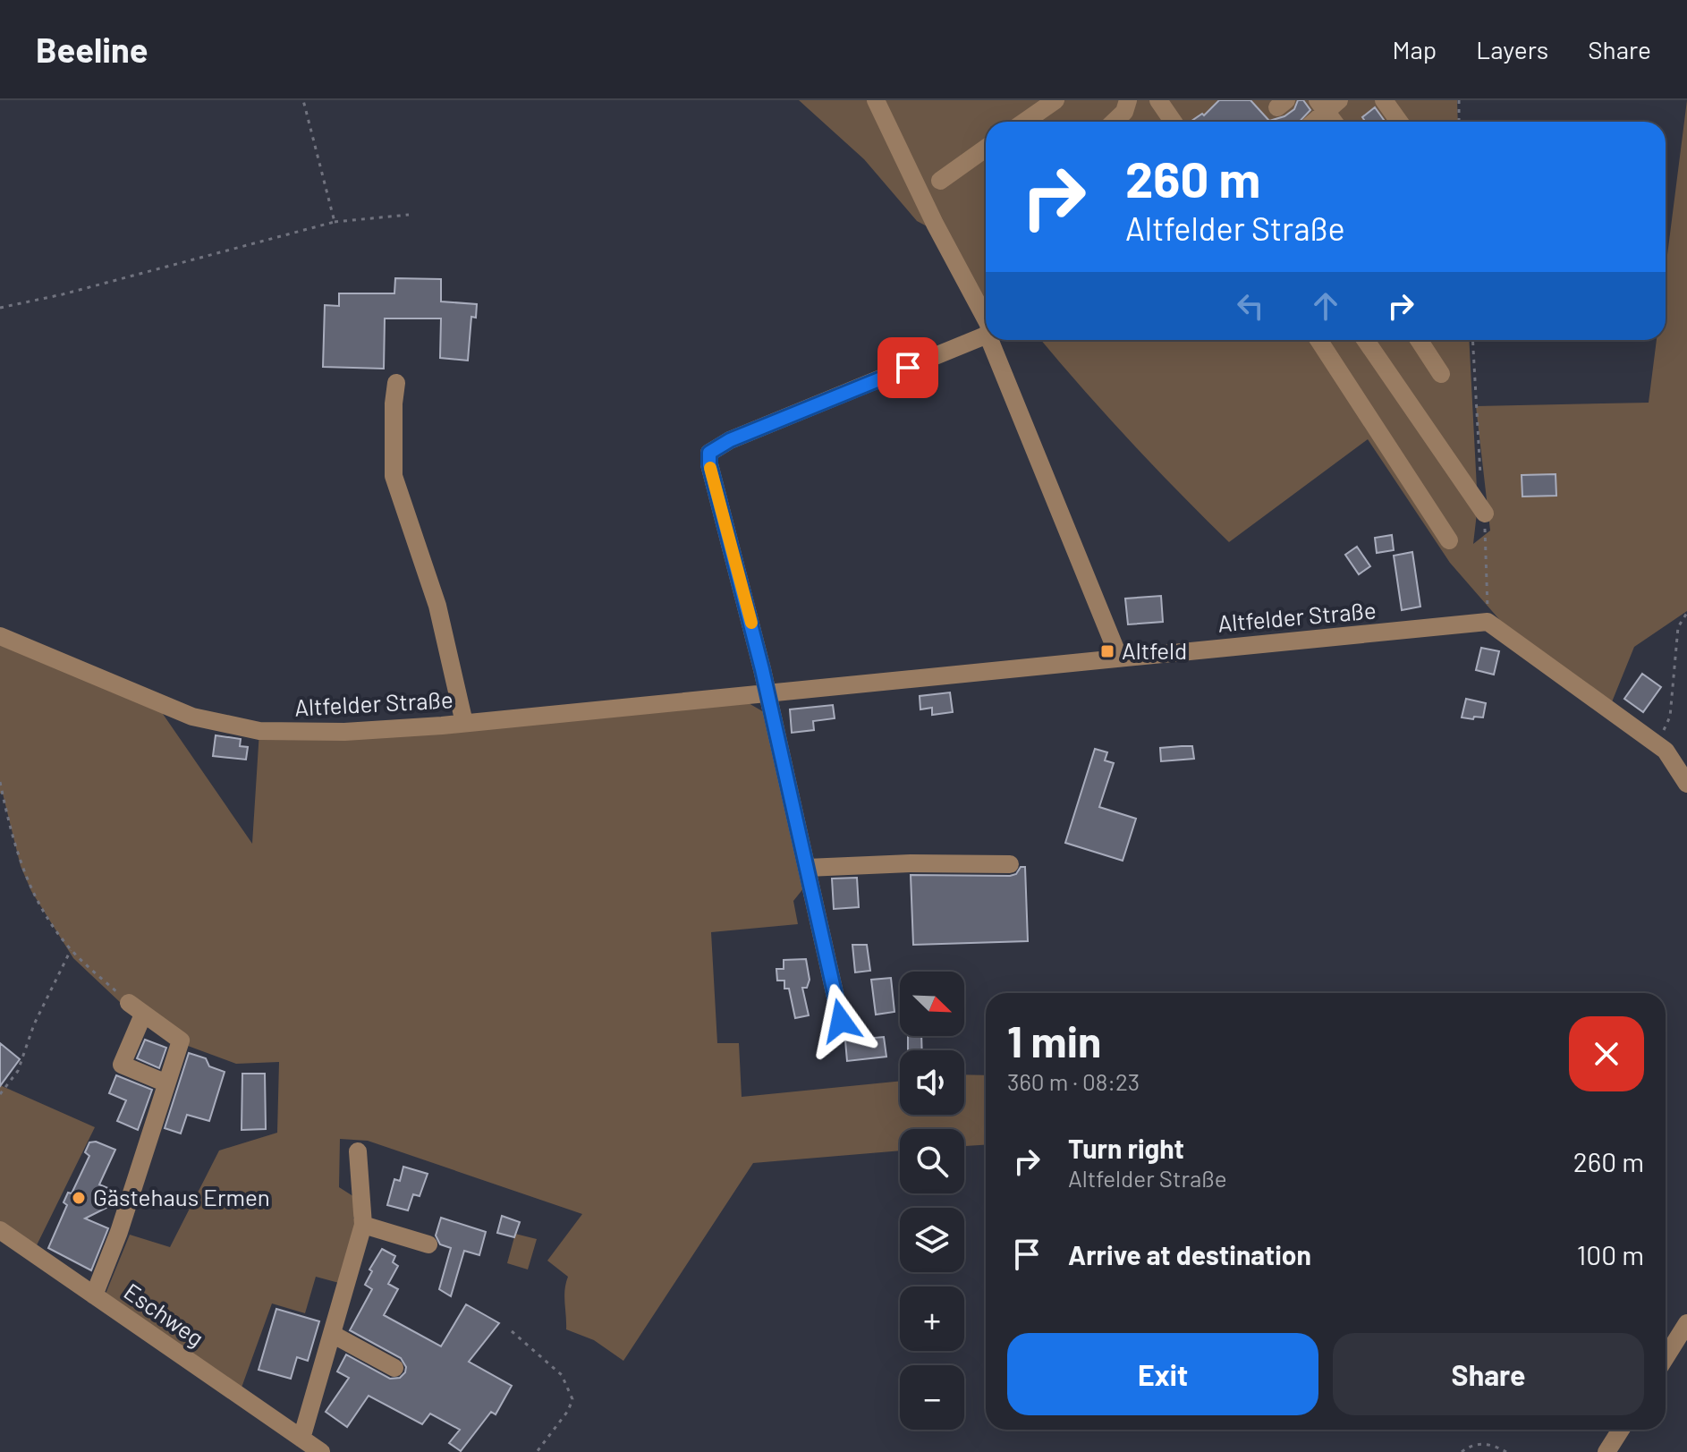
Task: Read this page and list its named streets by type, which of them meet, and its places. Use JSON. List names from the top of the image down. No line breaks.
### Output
{"streets":{"street":["Altfelder Straße","Eschweg"]},"places":{"transit":["Altfeld"],"other":["Gästehaus Ermen"]},"north":"bottom right","page":{"header":"Beeline","nav":["Map","Layers","Share"],"turn":["260 m","Altfelder Straße"],"map_buttons":["+","−"],"heading":["1 min","360 m · 08:23"],"list":[{"name":"Turn right","note":"Altfelder Straße","value":"260 m"},{"name":"Arrive at destination","value":"100 m"}],"buttons":["Exit","Share"]}}
